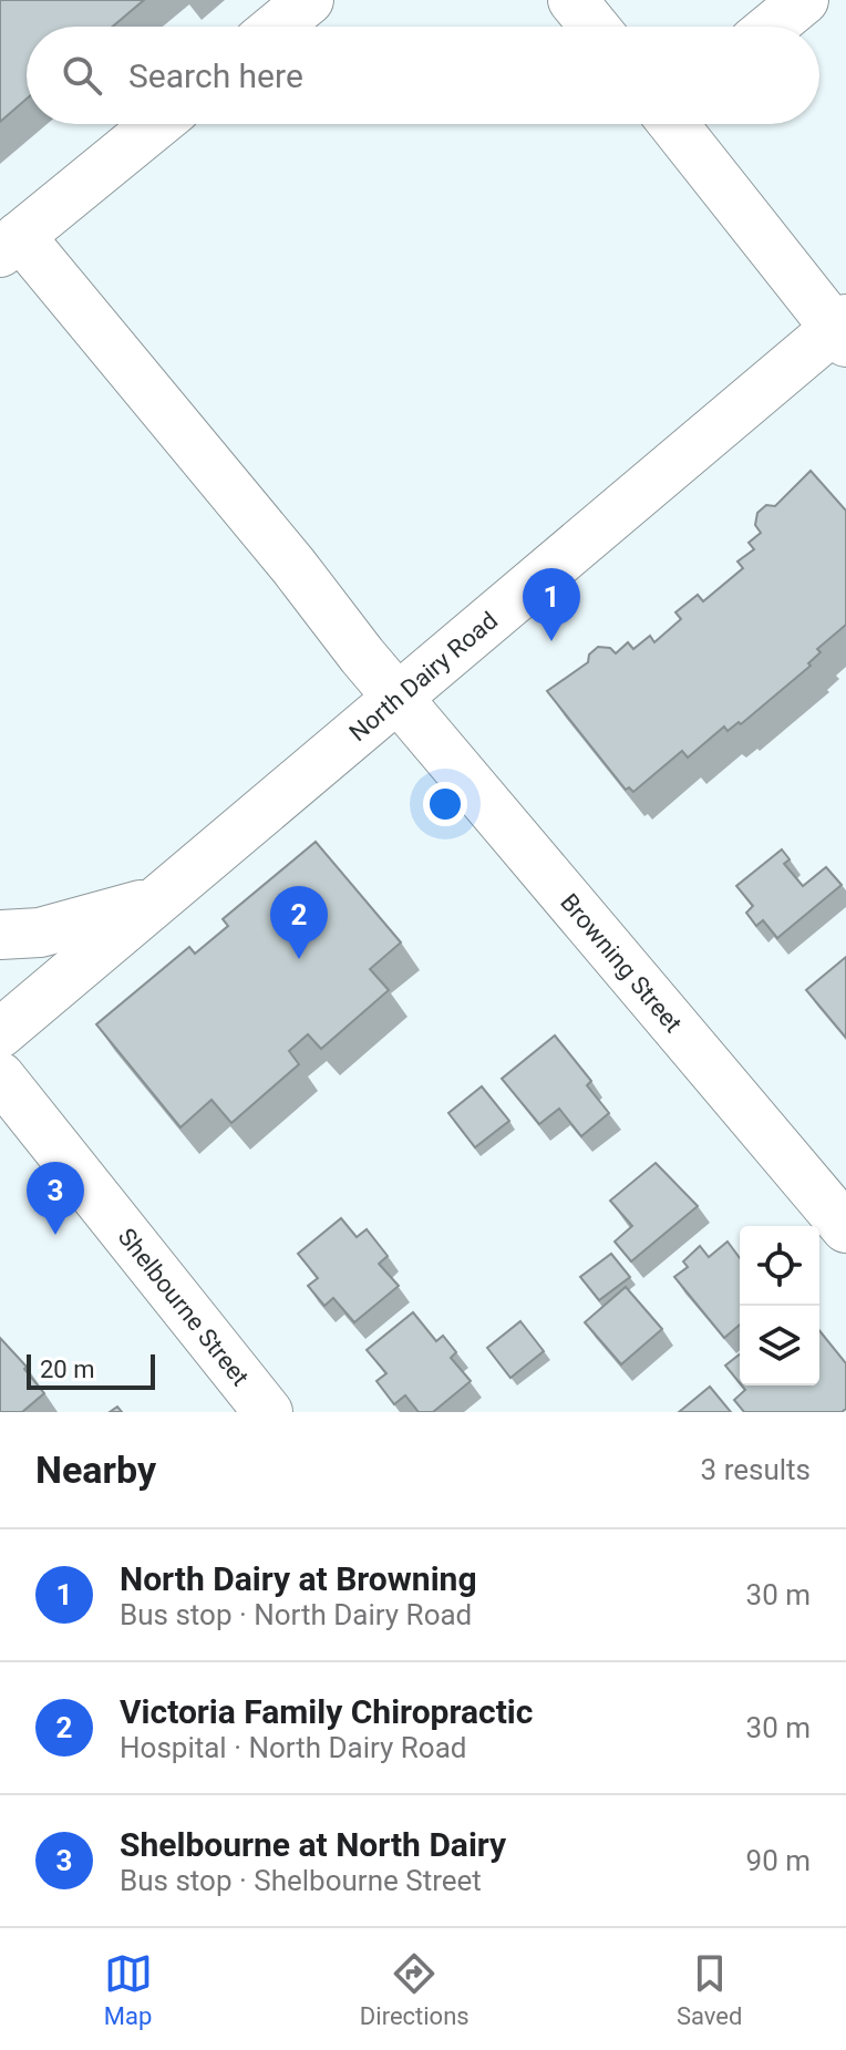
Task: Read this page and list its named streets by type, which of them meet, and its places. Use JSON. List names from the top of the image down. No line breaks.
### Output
{"streets":{"street":["North Dairy Road","Browning Street","Shelbourne Street"]},"crossings":[["North Dairy Road","Browning Street"]],"scale_bar":"20 m","page":{"search":"Search here","pins":["1","2","3"],"scale":"20 m","heading":["Nearby","3 results"],"list":[{"mark":"1","name":"North Dairy at Browning","note":"Bus stop · North Dairy Road","value":"30 m"},{"mark":"2","name":"Victoria Family Chiropractic","note":"Hospital · North Dairy Road","value":"30 m"},{"mark":"3","name":"Shelbourne at North Dairy","note":"Bus stop · Shelbourne Street","value":"90 m"}],"nav":["Map","Directions","Saved"]}}
